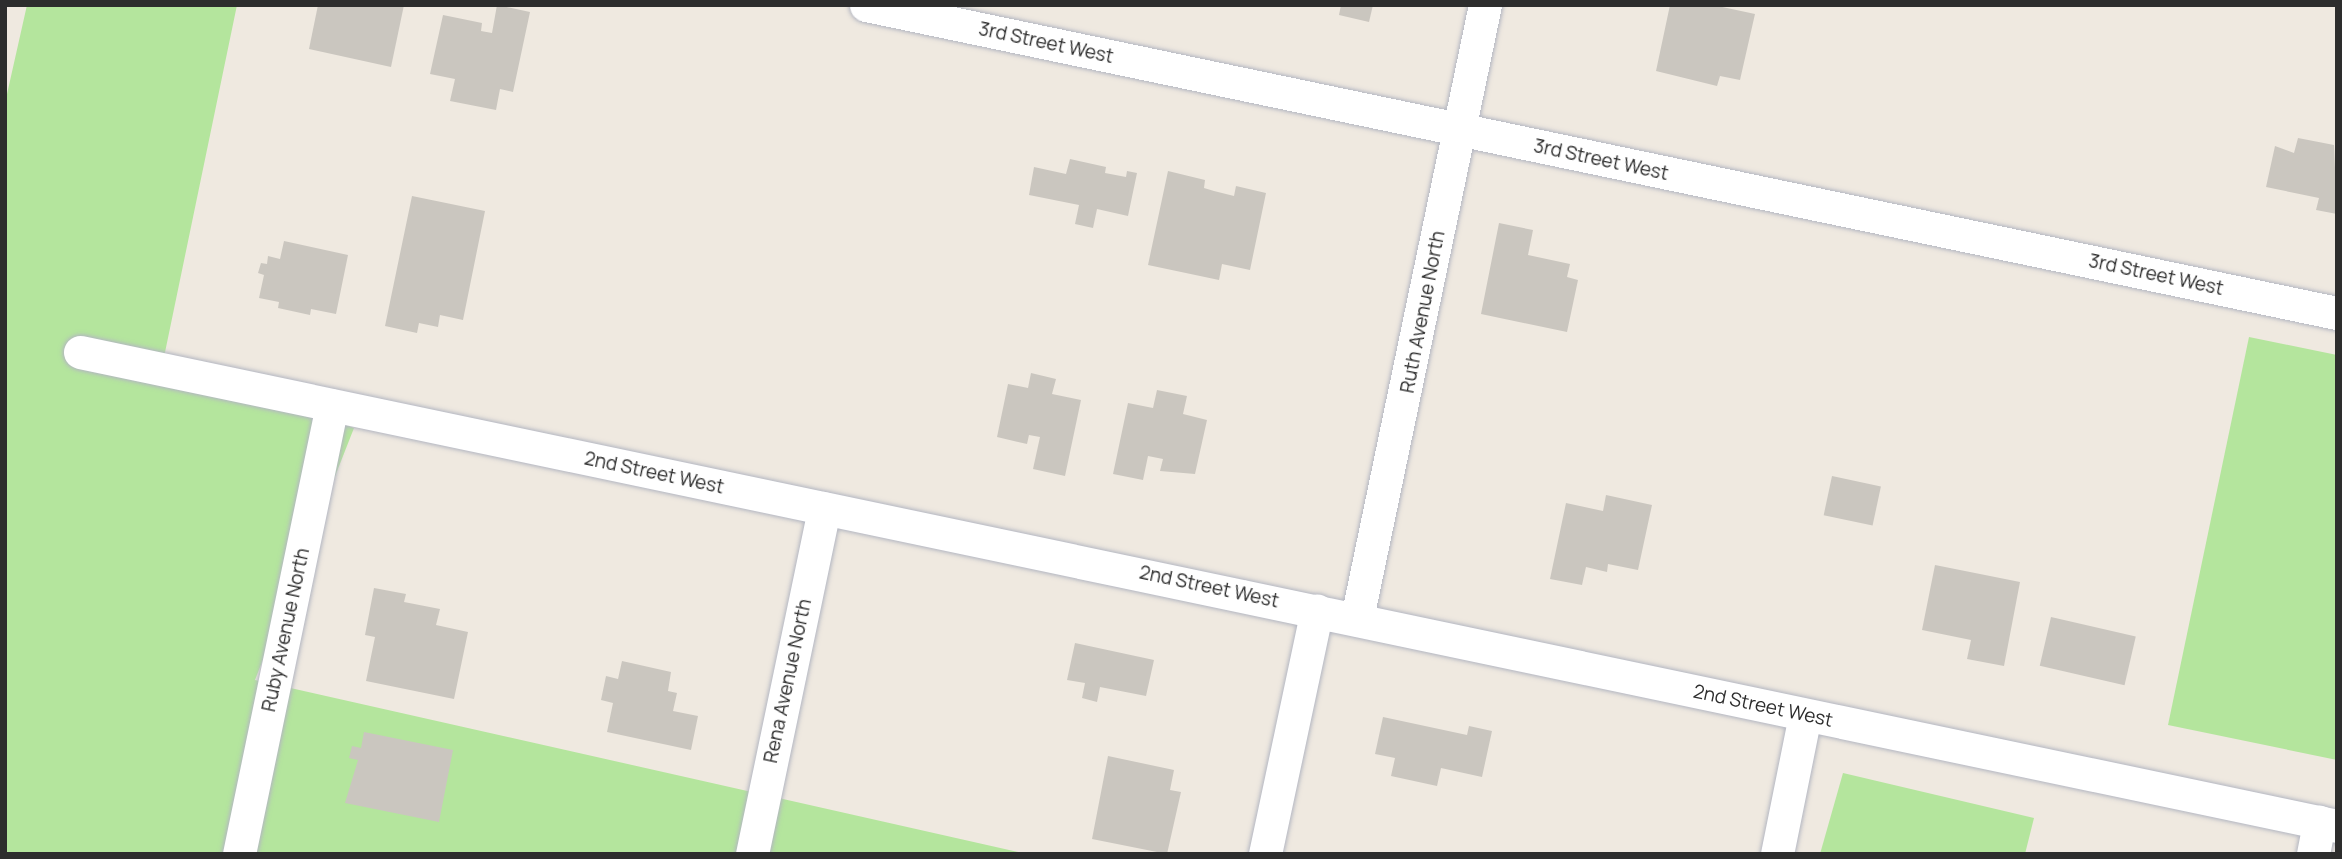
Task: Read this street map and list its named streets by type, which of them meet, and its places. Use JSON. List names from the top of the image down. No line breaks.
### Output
{"streets":{"street":["3rd Street West","Ruth Avenue North","2nd Street West","Ruby Avenue North","Rena Avenue North"]},"crossings":[["3rd Street West","Ruth Avenue North"],["Ruth Avenue North","2nd Street West"],["2nd Street West","Ruby Avenue North"],["2nd Street West","Rena Avenue North"]]}
